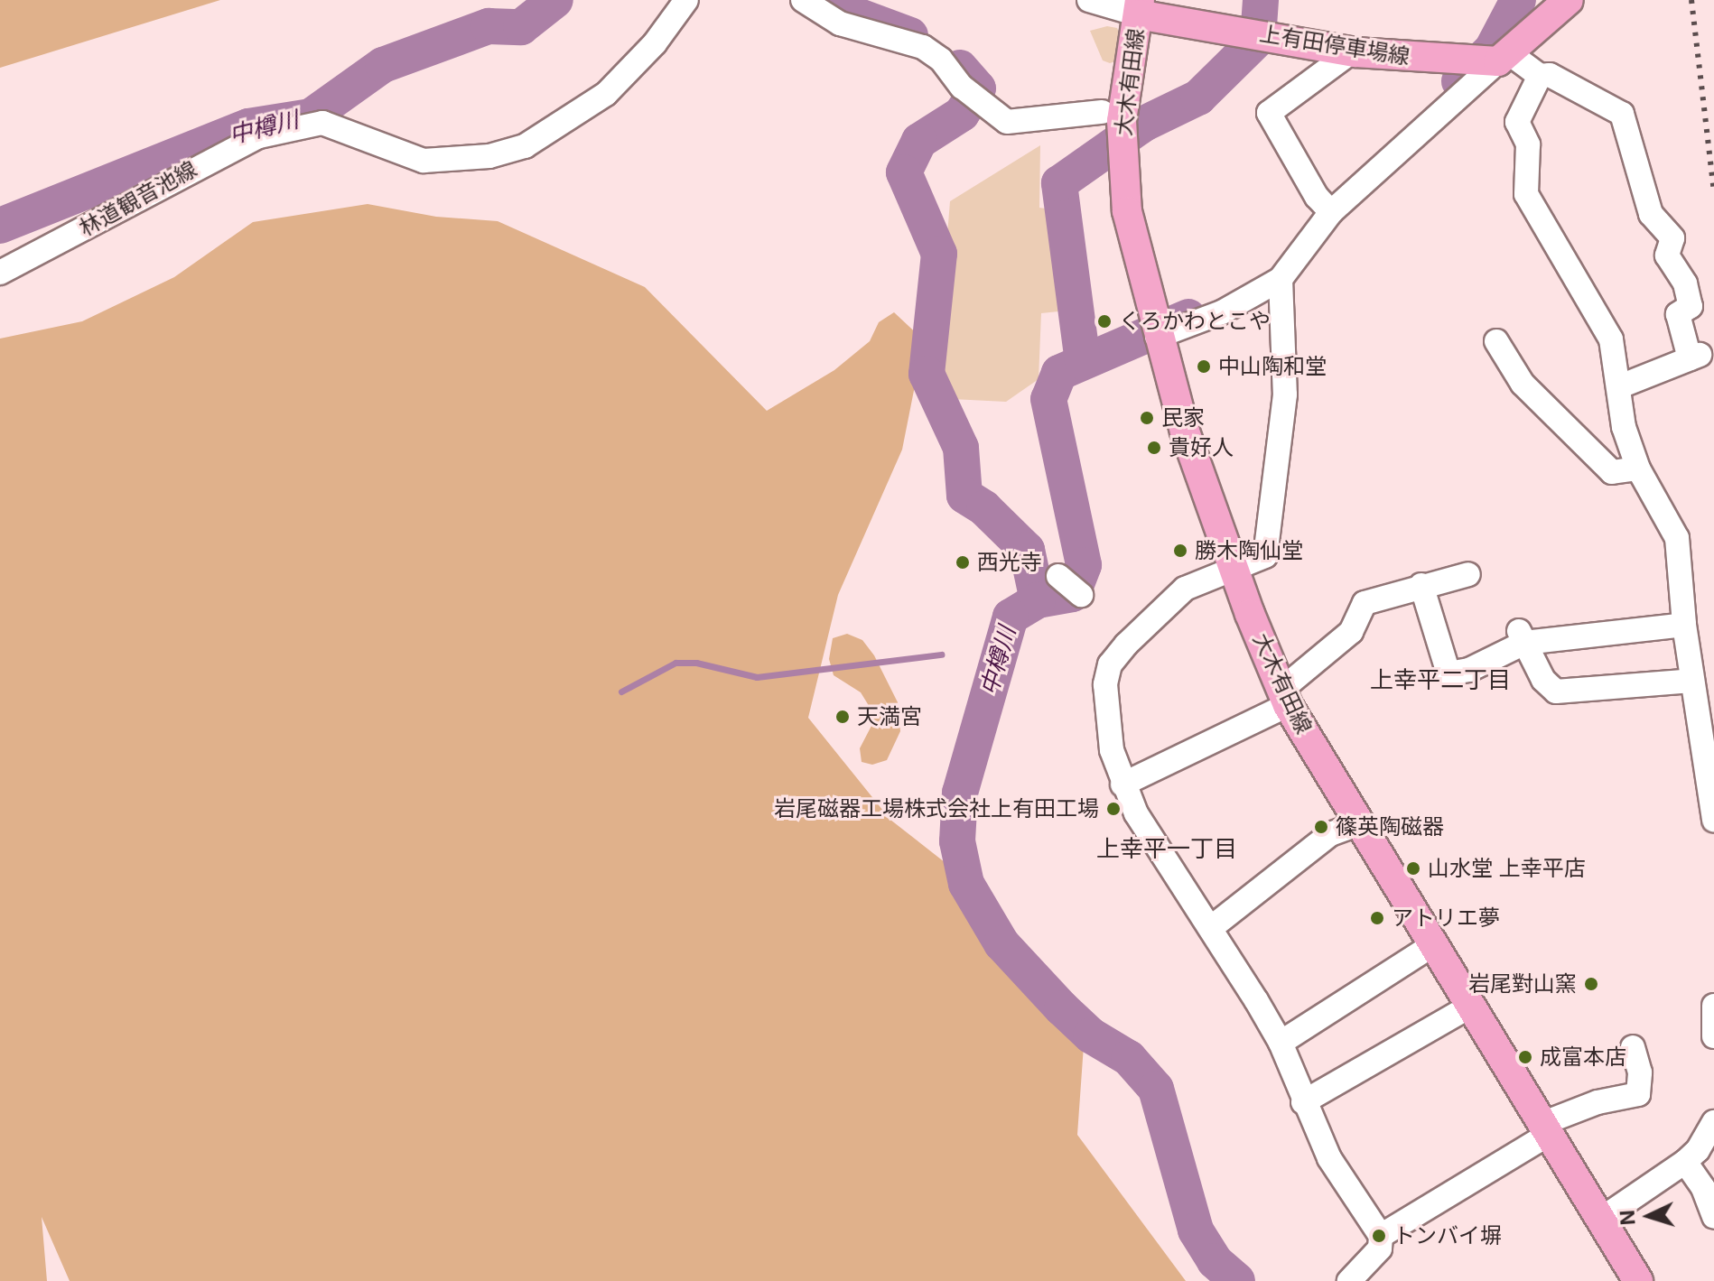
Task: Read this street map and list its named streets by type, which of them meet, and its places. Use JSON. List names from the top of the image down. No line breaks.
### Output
{"streets":{"main road":["上有田停車場線","大木有田線"],"street":["林道観音池線"]},"crossings":[["上有田停車場線","大木有田線"]],"districts":["上幸平二丁目","上幸平一丁目"],"water":["中樽川"],"places":["くろかわとこや","中山陶和堂","民家","貴好人","勝木陶仙堂","西光寺","天満宮","岩尾磁器工場株式会社上有田工場","篠英陶磁器","山水堂 上幸平店","アトリエ夢","岩尾對山窯","成富本店","トンバイ塀"],"north":"left"}
